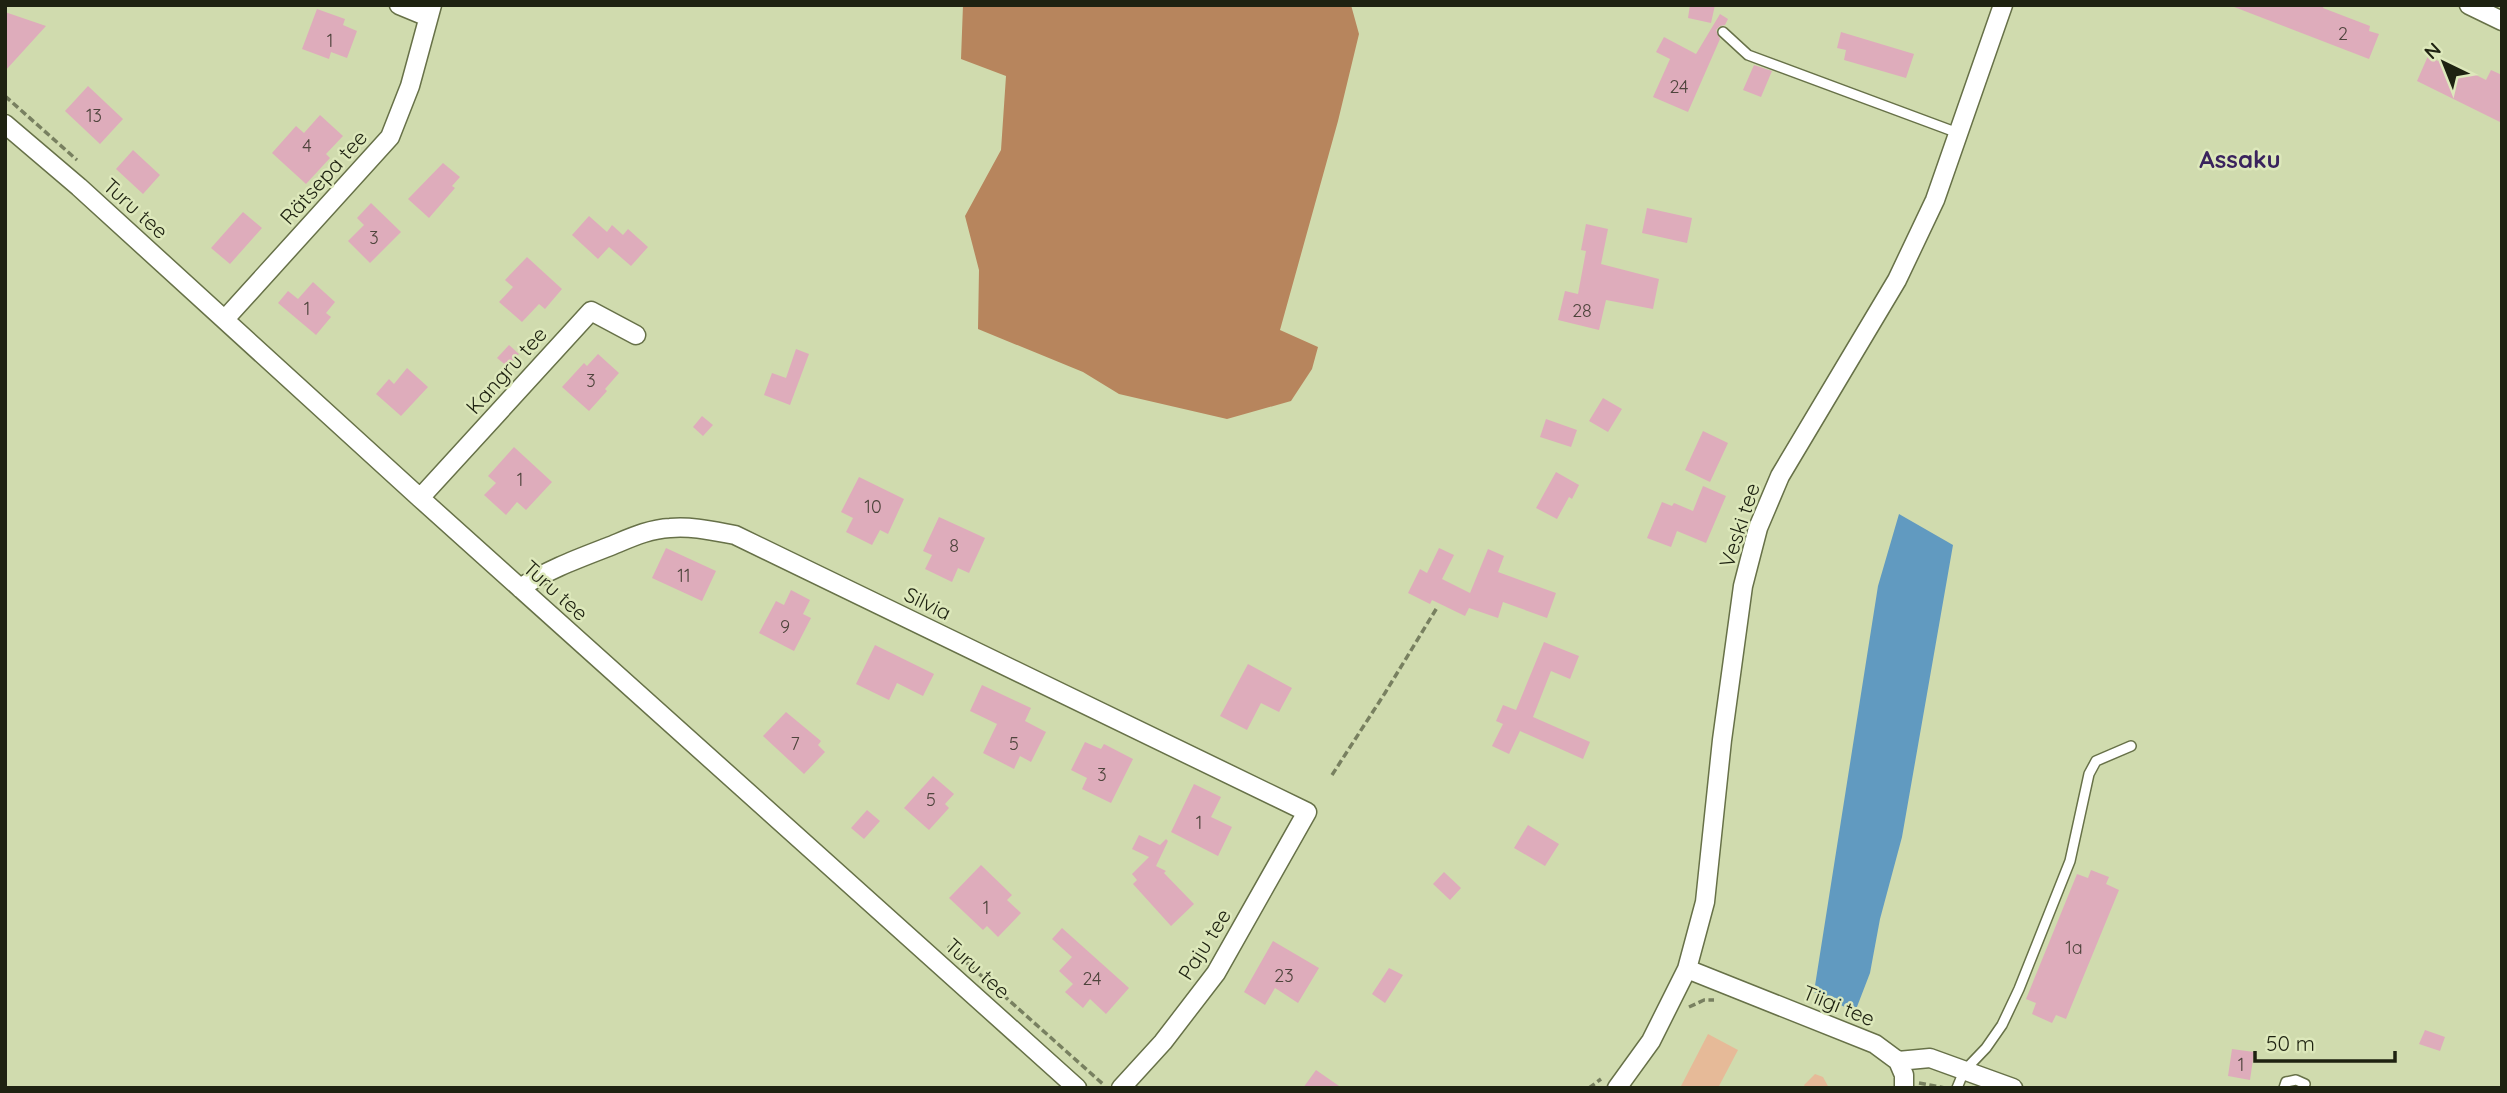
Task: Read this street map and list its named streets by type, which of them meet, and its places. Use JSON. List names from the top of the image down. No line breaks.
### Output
{"streets":{"street":["Rätsepa tee","Turu tee","Kangru tee","Veski tee","Silvia","Paju tee","Tiigi tee"]},"crossings":[["Rätsepa tee","Turu tee"],["Turu tee","Kangru tee"],["Turu tee","Silvia"],["Veski tee","Tiigi tee"],["Silvia","Paju tee"]],"districts":["Assaku"],"house_numbers":["2","1","24","13","4","3","1","28","3","1","10","8","11","9","7","5","3","5","1","1","1a","23","24","1"],"scale_bar":"50 m","north":"top left"}
